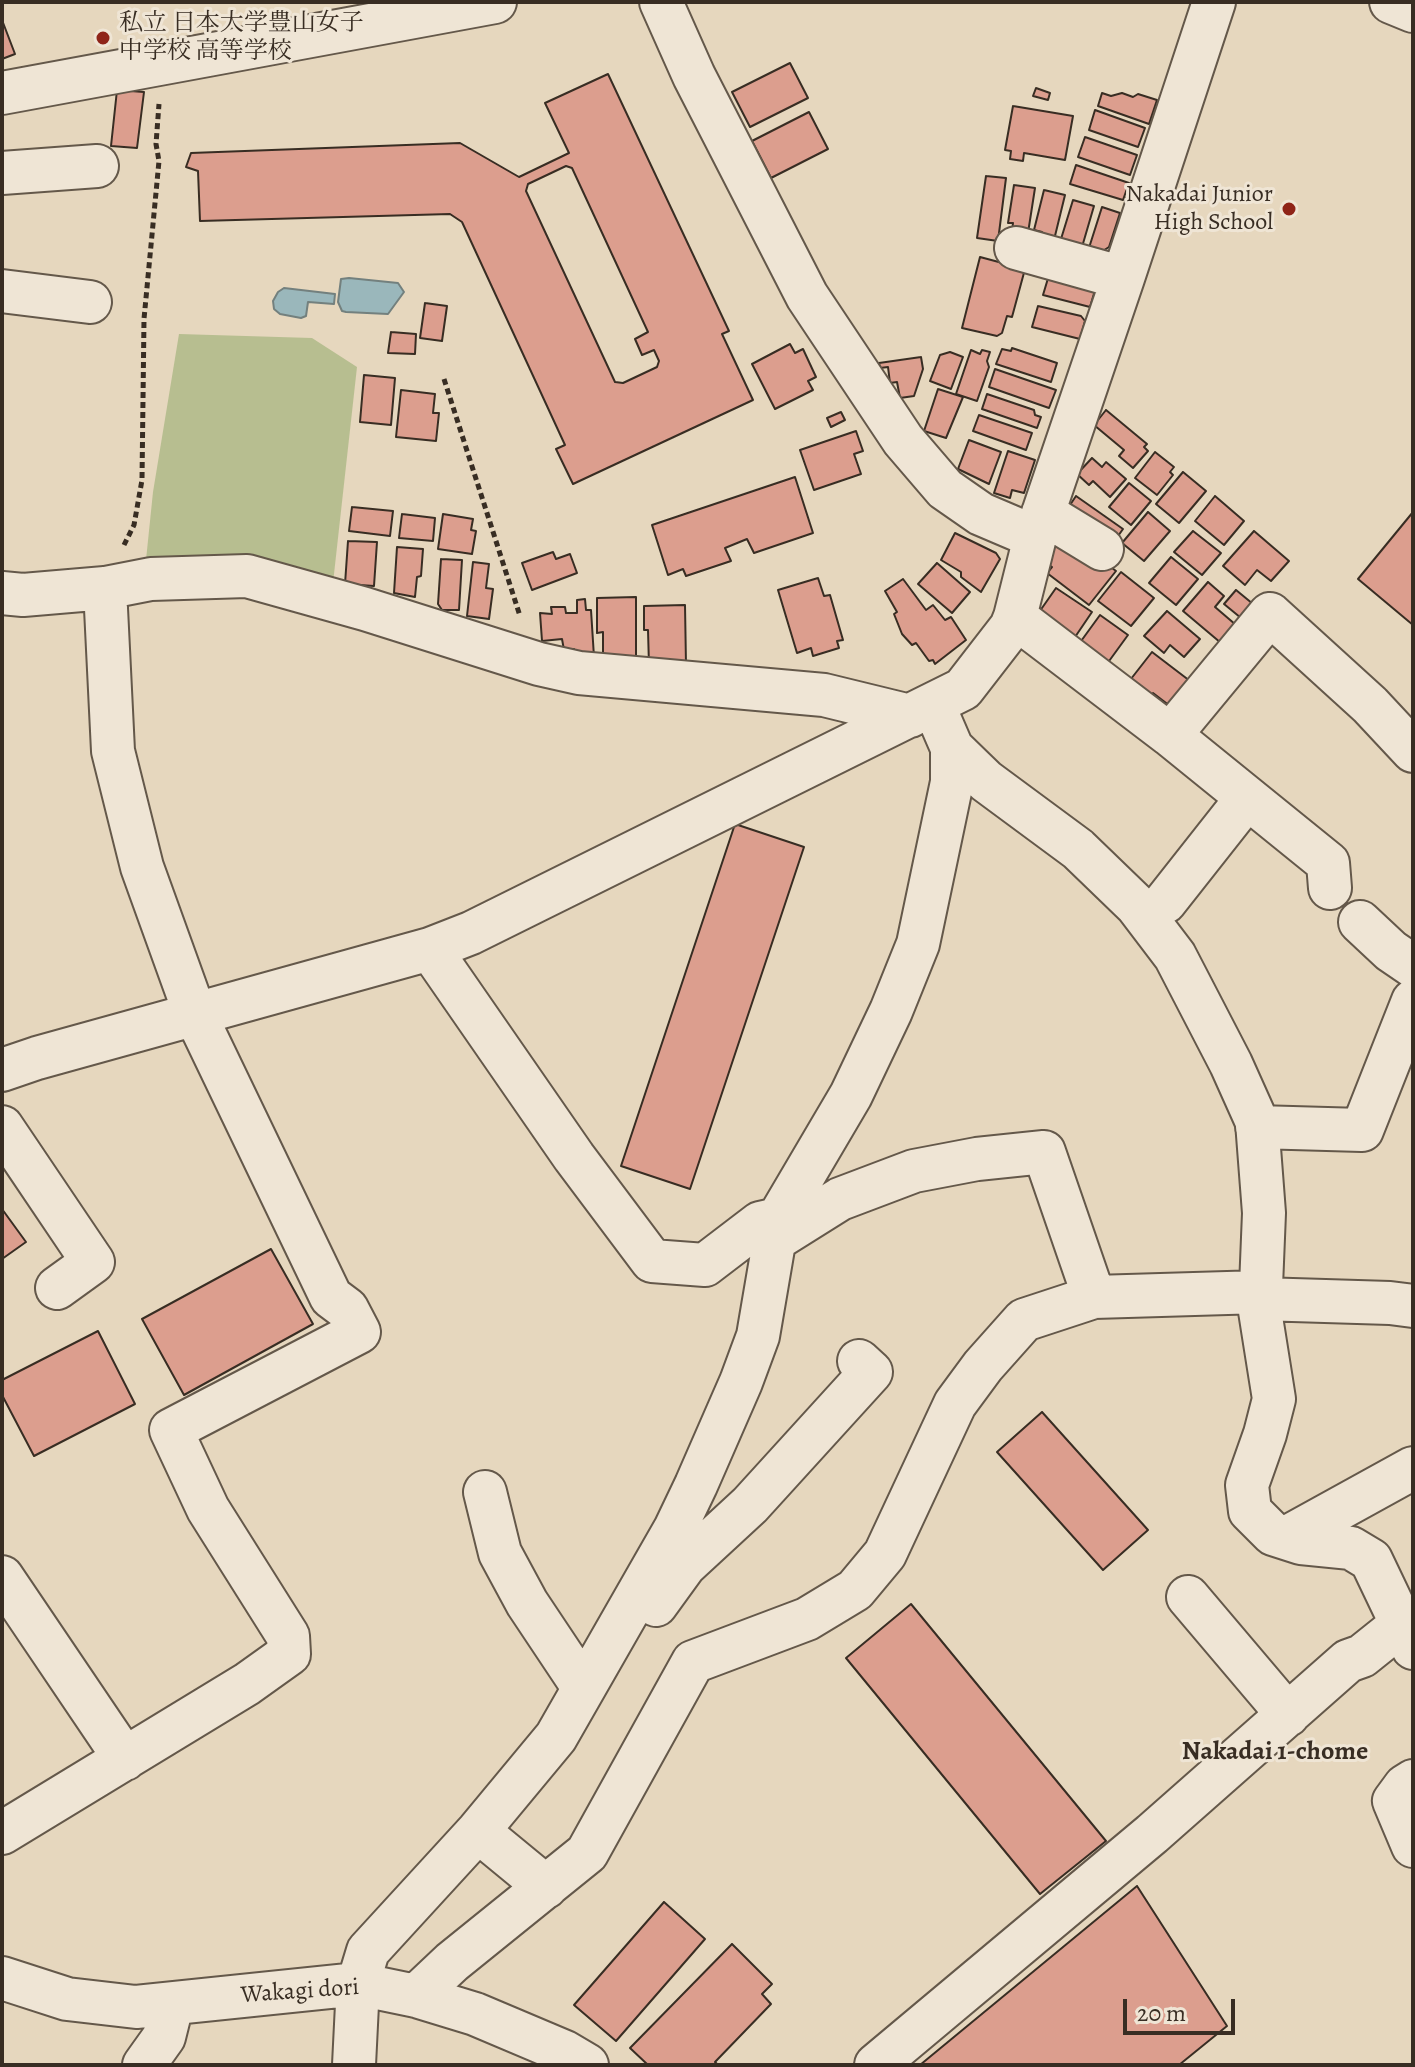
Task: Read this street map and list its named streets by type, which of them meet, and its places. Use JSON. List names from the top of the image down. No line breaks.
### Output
{"streets":{"street":["Wakagi dori"]},"districts":["Nakadai 1-chome"],"places":["私立 日本大学豊山女子 中学校 高等学校","Nakadai Junior High School"],"scale_bar":"20 m"}
